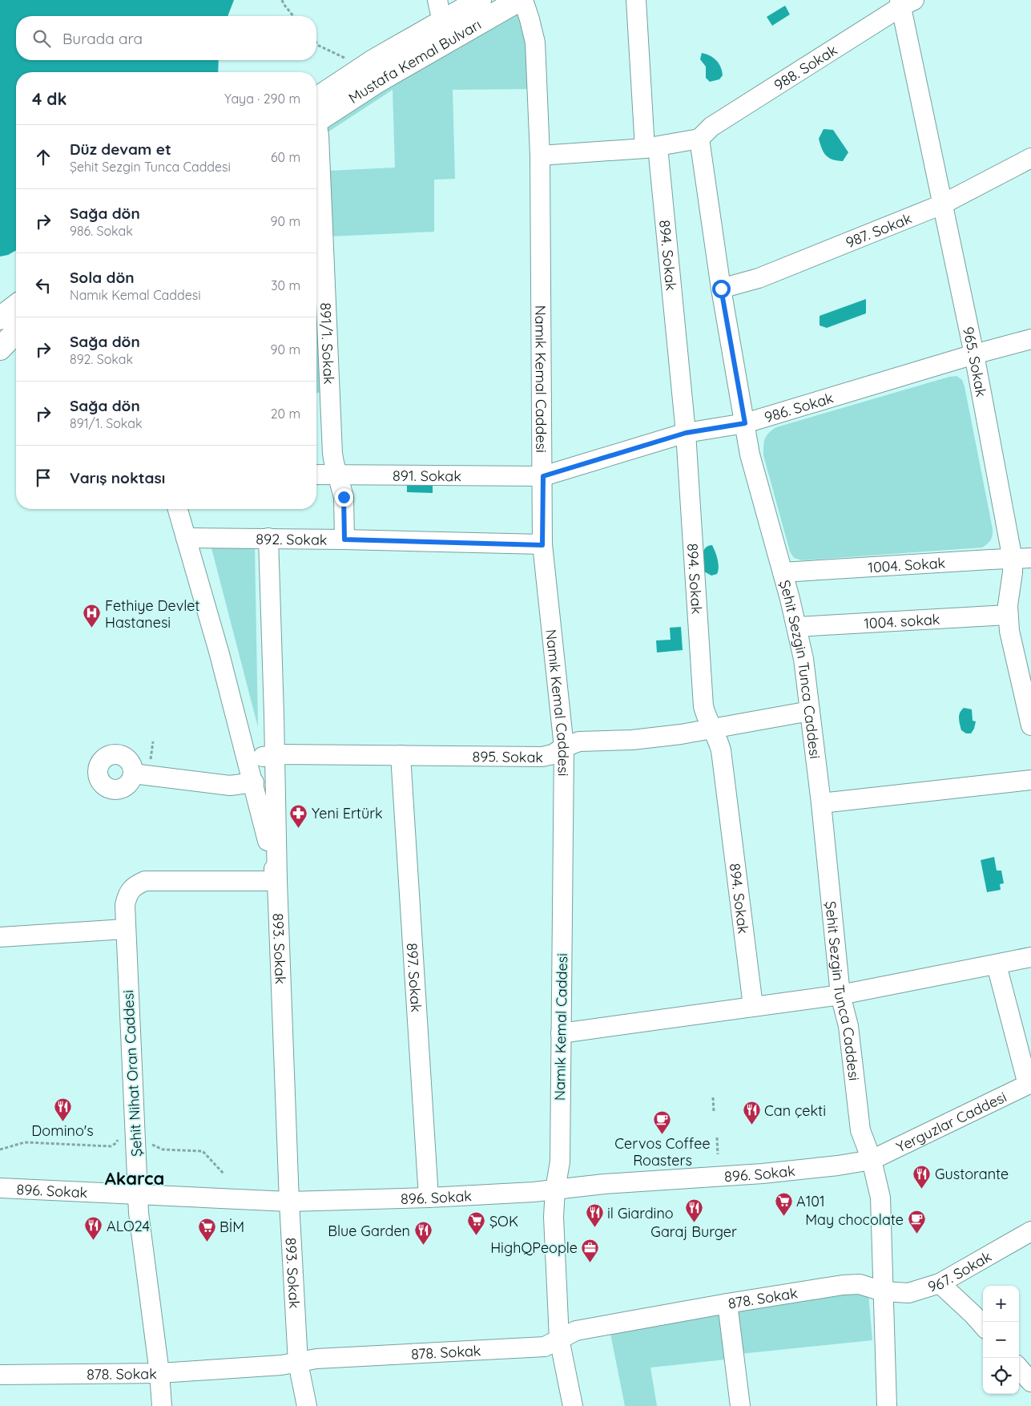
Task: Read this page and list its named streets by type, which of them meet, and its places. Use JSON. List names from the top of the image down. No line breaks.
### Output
{"streets":{"main road":["Mustafa Kemal Bulvarı"],"street":["988. Sokak","987. Sokak","894. Sokak","891/1. Sokak","965. Sokak","Namık Kemal Caddesi","986. Sokak","891. Sokak","892. Sokak","1004. Sokak","1004. sokak","Şehit Sezgin Tunca Caddesi","895. Sokak","893. Sokak","897. Sokak","Şehit Nihat Oran Caddesi","Yerguzlar Caddesi","896. Sokak","967. Sokak","878. Sokak"]},"crossings":[["988. Sokak","965. Sokak"],["988. Sokak","Şehit Sezgin Tunca Caddesi"],["987. Sokak","965. Sokak"],["987. Sokak","Şehit Sezgin Tunca Caddesi"],["894. Sokak","986. Sokak"],["894. Sokak","895. Sokak"],["891/1. Sokak","891. Sokak"],["891/1. Sokak","892. Sokak"],["965. Sokak","986. Sokak"],["965. Sokak","1004. Sokak"],["965. Sokak","1004. sokak"],["Namık Kemal Caddesi","986. Sokak"],["Namık Kemal Caddesi","891. Sokak"],["Namık Kemal Caddesi","892. Sokak"],["Namık Kemal Caddesi","895. Sokak"],["Namık Kemal Caddesi","896. Sokak"],["Namık Kemal Caddesi","878. Sokak"],["986. Sokak","891. Sokak"],["986. Sokak","Şehit Sezgin Tunca Caddesi"],["892. Sokak","893. Sokak"],["1004. Sokak","Şehit Sezgin Tunca Caddesi"],["1004. sokak","Şehit Sezgin Tunca Caddesi"],["Şehit Sezgin Tunca Caddesi","895. Sokak"],["Şehit Sezgin Tunca Caddesi","Yerguzlar Caddesi"],["Şehit Sezgin Tunca Caddesi","896. Sokak"],["Şehit Sezgin Tunca Caddesi","967. Sokak"],["Şehit Sezgin Tunca Caddesi","878. Sokak"],["895. Sokak","893. Sokak"],["895. Sokak","897. Sokak"],["893. Sokak","Şehit Nihat Oran Caddesi"],["893. Sokak","896. Sokak"],["893. Sokak","878. Sokak"],["897. Sokak","896. Sokak"],["Şehit Nihat Oran Caddesi","896. Sokak"],["Şehit Nihat Oran Caddesi","878. Sokak"],["Yerguzlar Caddesi","896. Sokak"],["967. Sokak","878. Sokak"]],"districts":["Akarca"],"places":{"hospital":["Fethiye Devlet Hastanesi"],"pharmacy":["Yeni Ertürk"],"restaurant":["Domino's","Can çekti","Gustorante","Garaj Burger","il Giardino","ALO24","Blue Garden"],"cafe":["Cervos Coffee Roasters","May chocolate"],"supermarket":["A101","ŞOK","BİM"],"office":["HighQPeople"]},"page":{"search":"Burada ara","heading":["4 dk","Yaya · 290 m"],"list":[["Düz devam et","Şehit Sezgin Tunca Caddesi","60 m"],["Sağa dön","986. Sokak","90 m"],["Sola dön","Namık Kemal Caddesi","30 m"],["Sağa dön","892. Sokak","90 m"],["Sağa dön","891/1. Sokak","20 m"],"Varış noktası"],"map_buttons":["+","−"]}}
